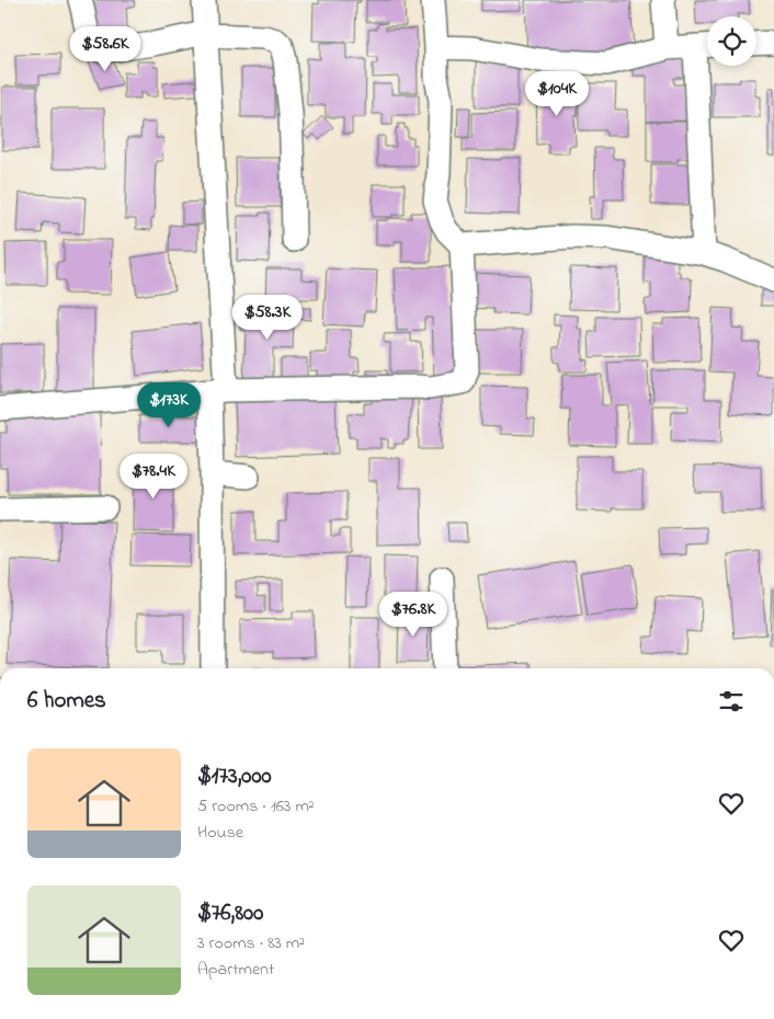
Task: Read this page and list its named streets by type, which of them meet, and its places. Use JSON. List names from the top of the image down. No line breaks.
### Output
{"page":{"price":["$58.6K","$104K","$58.3K","$173K","$78.4K","$76.8K"],"heading":"6 homes","list":[{"name":"$173,000","note":"5 rooms · 163 m² · House"},{"name":"$76,800","note":"3 rooms · 83 m² · Apartment"}]}}
